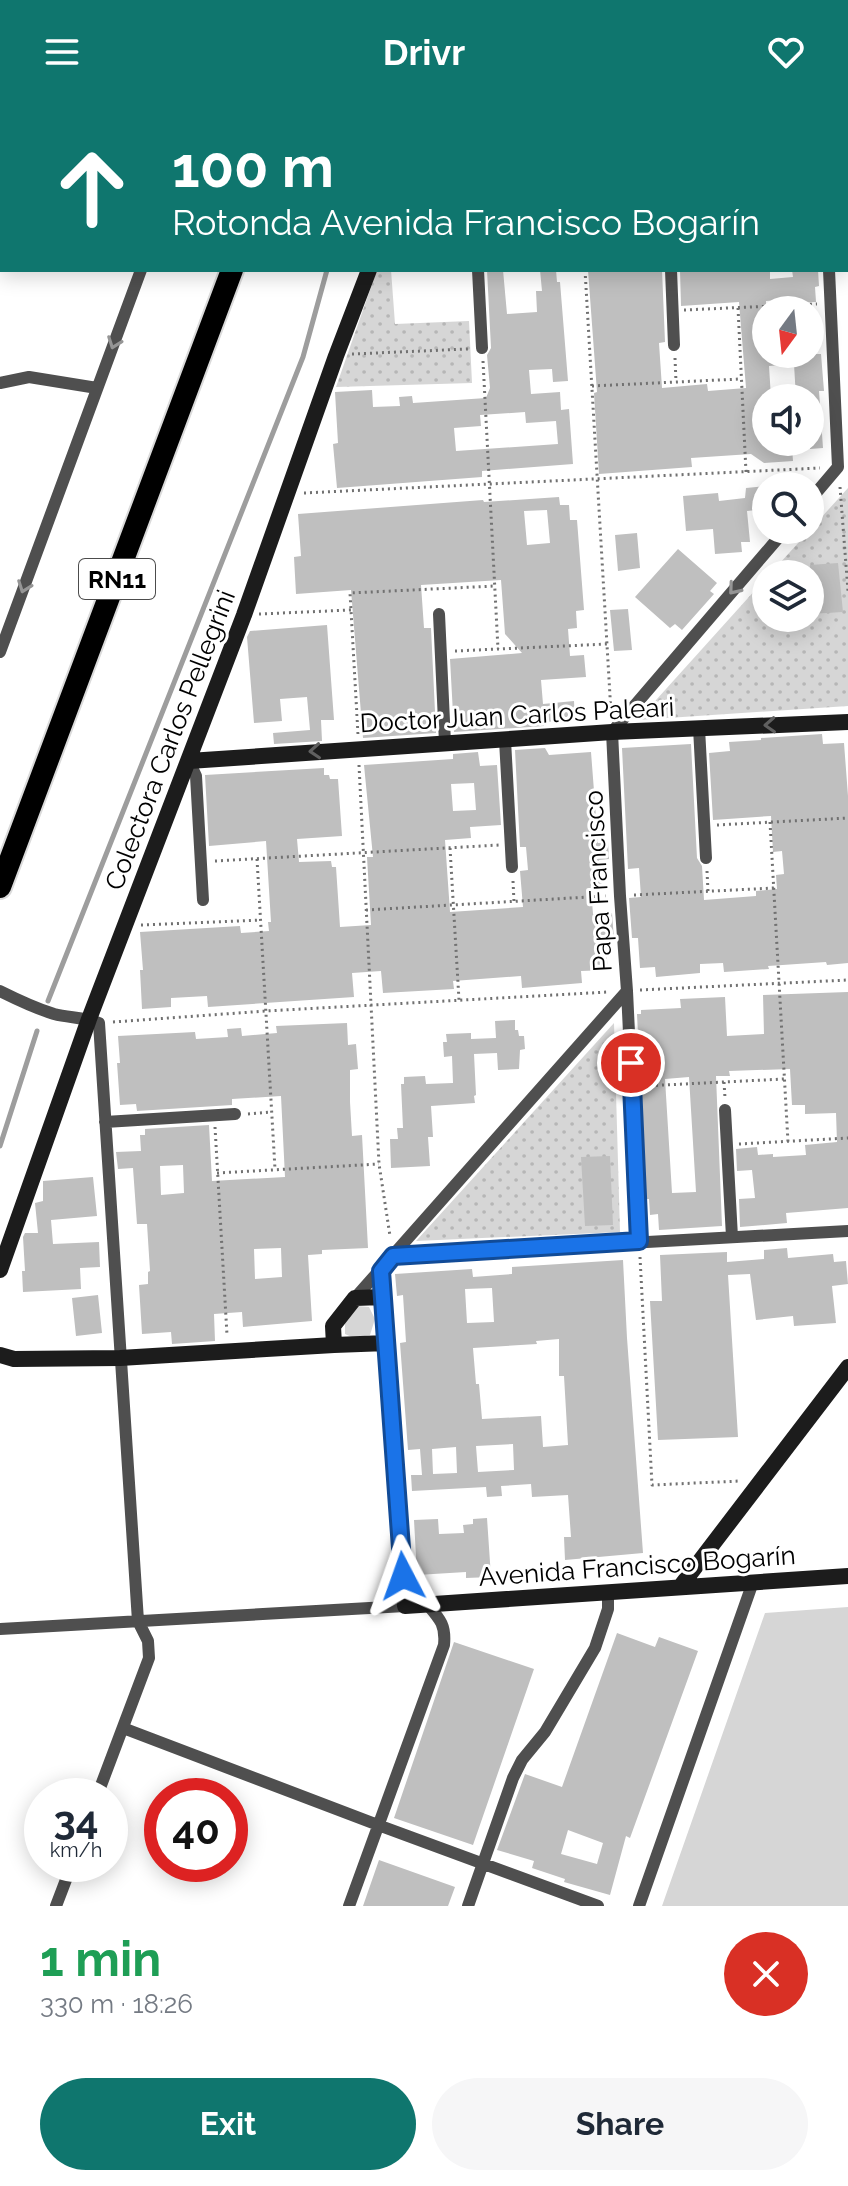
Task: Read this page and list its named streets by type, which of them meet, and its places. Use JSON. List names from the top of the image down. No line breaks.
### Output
{"streets":{"highway":["RN11"],"street":["Doctor Juan Carlos Paleari","Colectora Carlos Pellegrini","Papa Francisco","Avenida Francisco Bogarín"]},"crossings":[["Doctor Juan Carlos Paleari","Colectora Carlos Pellegrini"],["Doctor Juan Carlos Paleari","Papa Francisco"]],"one_way":["Doctor Juan Carlos Paleari"],"north":"bottom","page":{"header":"Drivr","turn":["100 m","Rotonda Avenida Francisco Bogarín"],"speed":"34 km/h","limit":"40","heading":["1 min","330 m · 18:26"],"buttons":["Exit","Share"]}}
